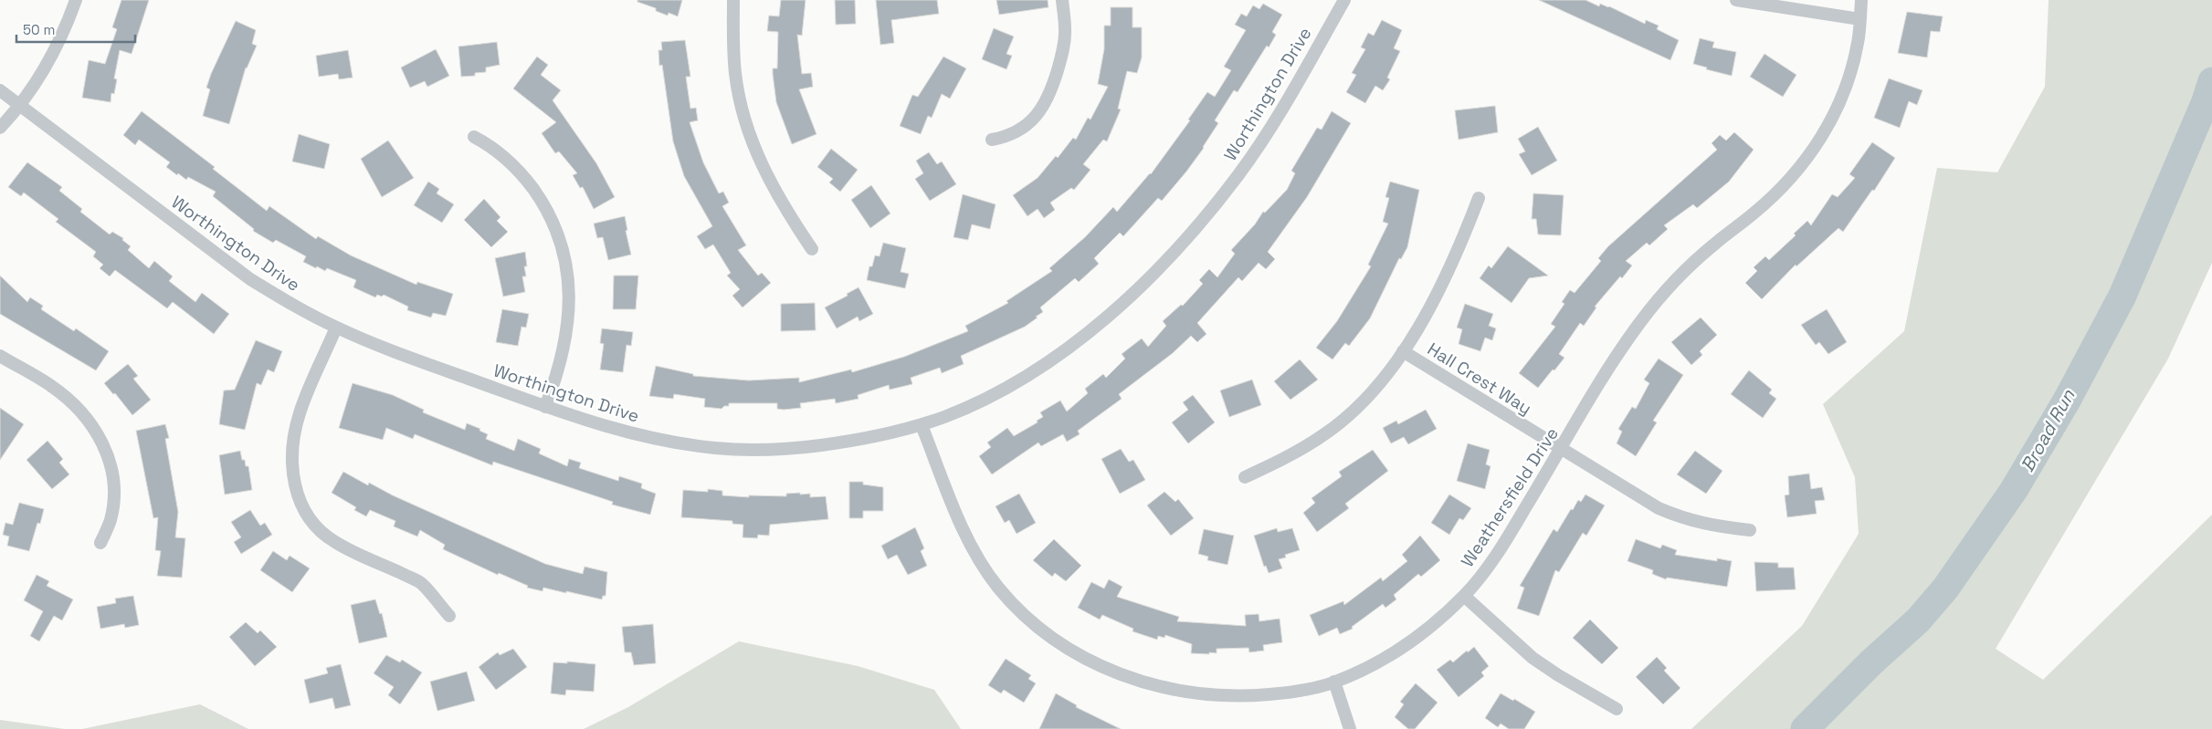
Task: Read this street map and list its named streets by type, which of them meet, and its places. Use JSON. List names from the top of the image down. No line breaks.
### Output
{"streets":{"street":["Worthington Drive","Hall Crest Way","Weathersfield Drive"]},"crossings":[["Worthington Drive","Weathersfield Drive"],["Hall Crest Way","Weathersfield Drive"]],"water":["Broad Run"],"scale_bar":"50 m"}
